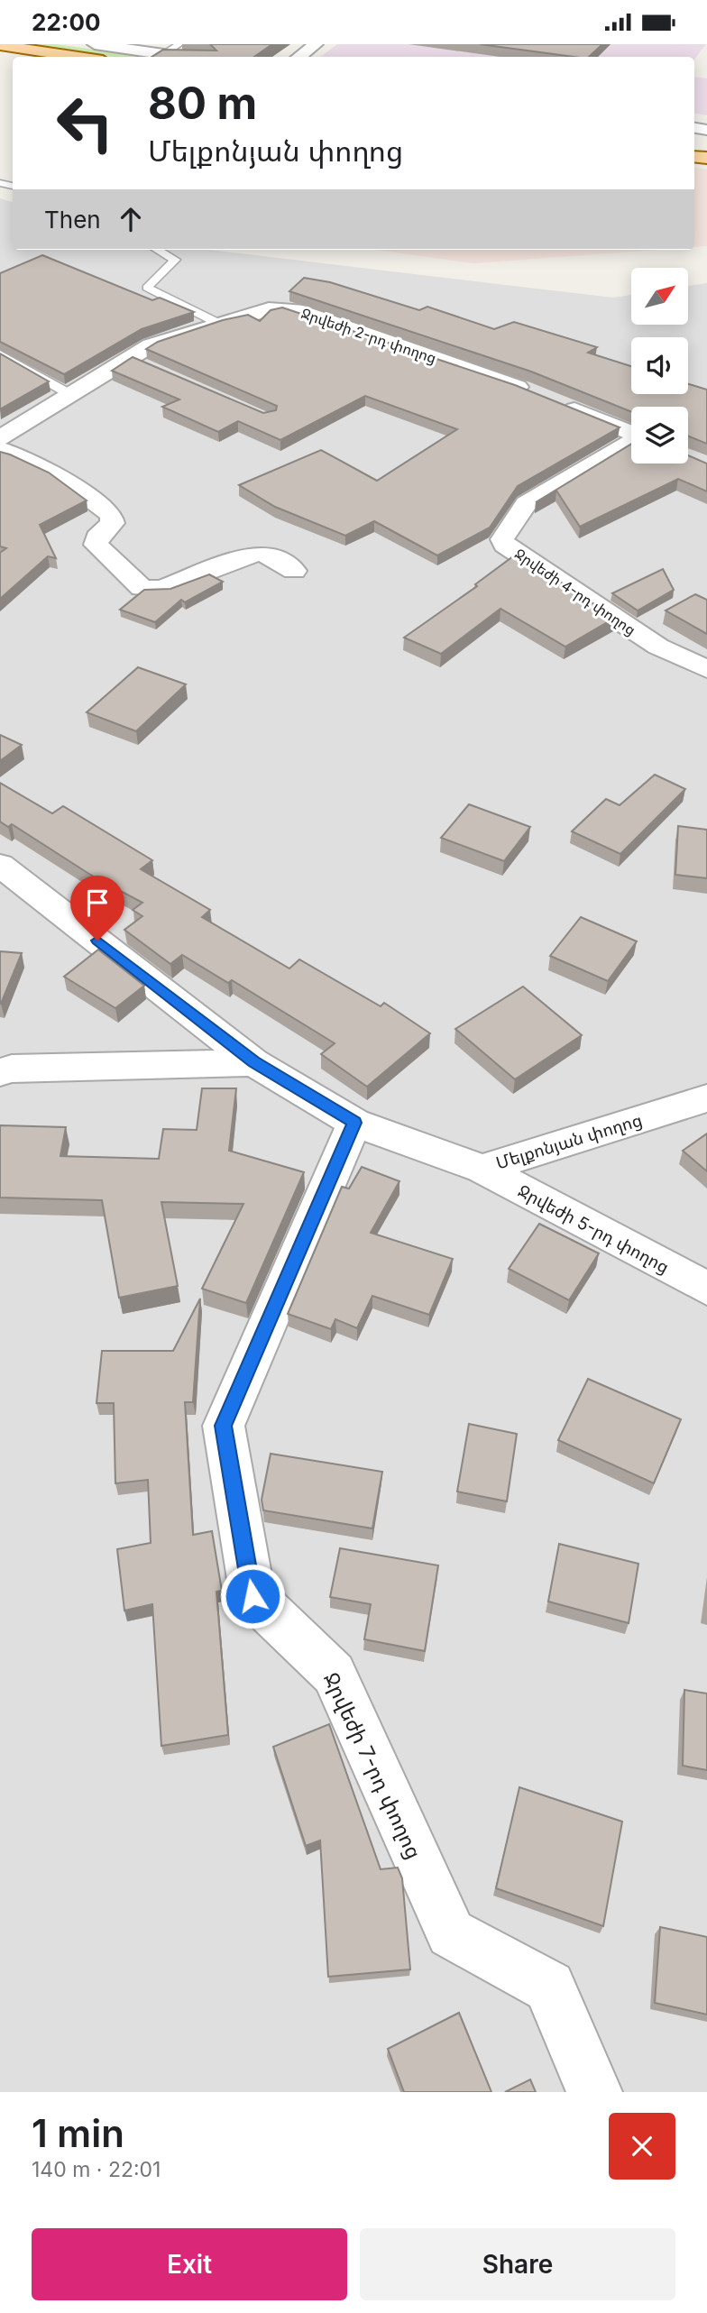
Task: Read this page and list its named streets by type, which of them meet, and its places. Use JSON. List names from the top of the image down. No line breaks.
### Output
{"streets":{"street":["Ջրվեժի 2-րդ փողոց","Ջրվեժի 4-րդ փողոց","Մելքոնյան փողոց","Ջրվեժի 5-րդ փողոց","Ջրվեժի 7-րդ փողոց"]},"crossings":[["Մելքոնյան փողոց","Ջրվեժի 5-րդ փողոց"],["Մելքոնյան փողոց","Ջրվեժի 7-րդ փողոց"]],"north":"top right","page":{"status":"22:00","turn":["80 m","Մելքոնյան փողոց"],"then":"Then","heading":["1 min","140 m · 22:01"],"buttons":["Exit","Share"]}}
